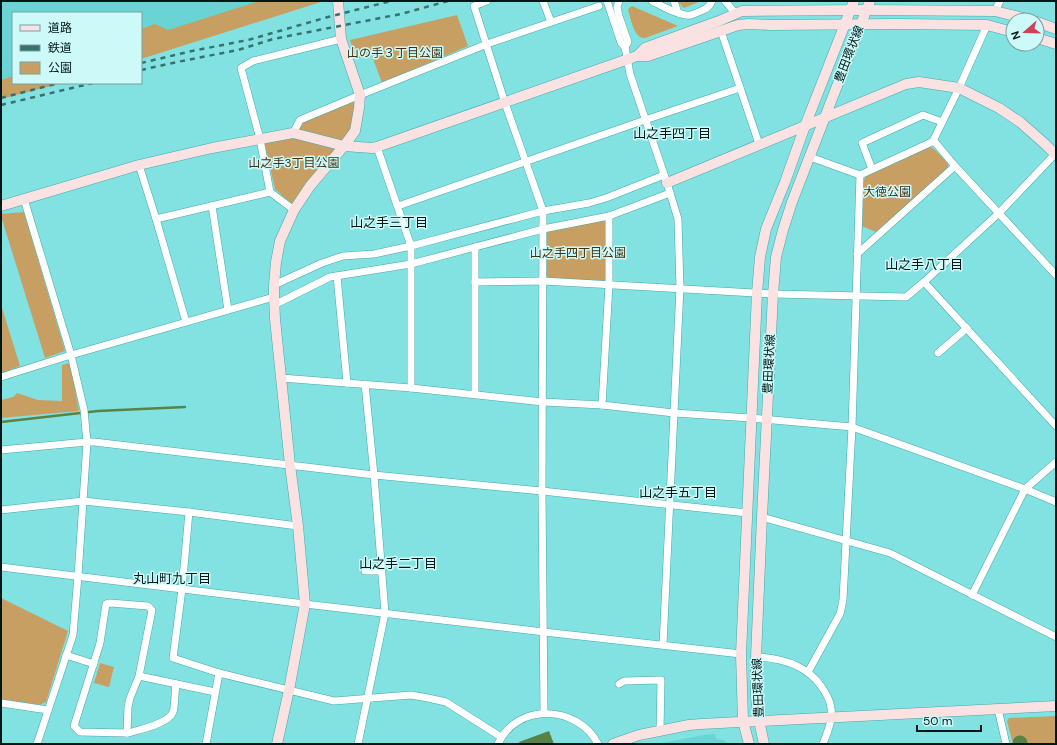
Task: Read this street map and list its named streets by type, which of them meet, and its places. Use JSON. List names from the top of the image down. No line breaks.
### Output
{"streets":{"main road":["豊田環状線"]},"districts":["山之手四丁目","山之手三丁目","山之手八丁目","山之手五丁目","山之手二丁目","丸山町九丁目"],"parks":["山の手３丁目公園","山之手3丁目公園","大徳公園","山之手四丁目公園"],"legend":["道路","鉄道","公園"],"scale_bar":"50 m","north":"left"}
